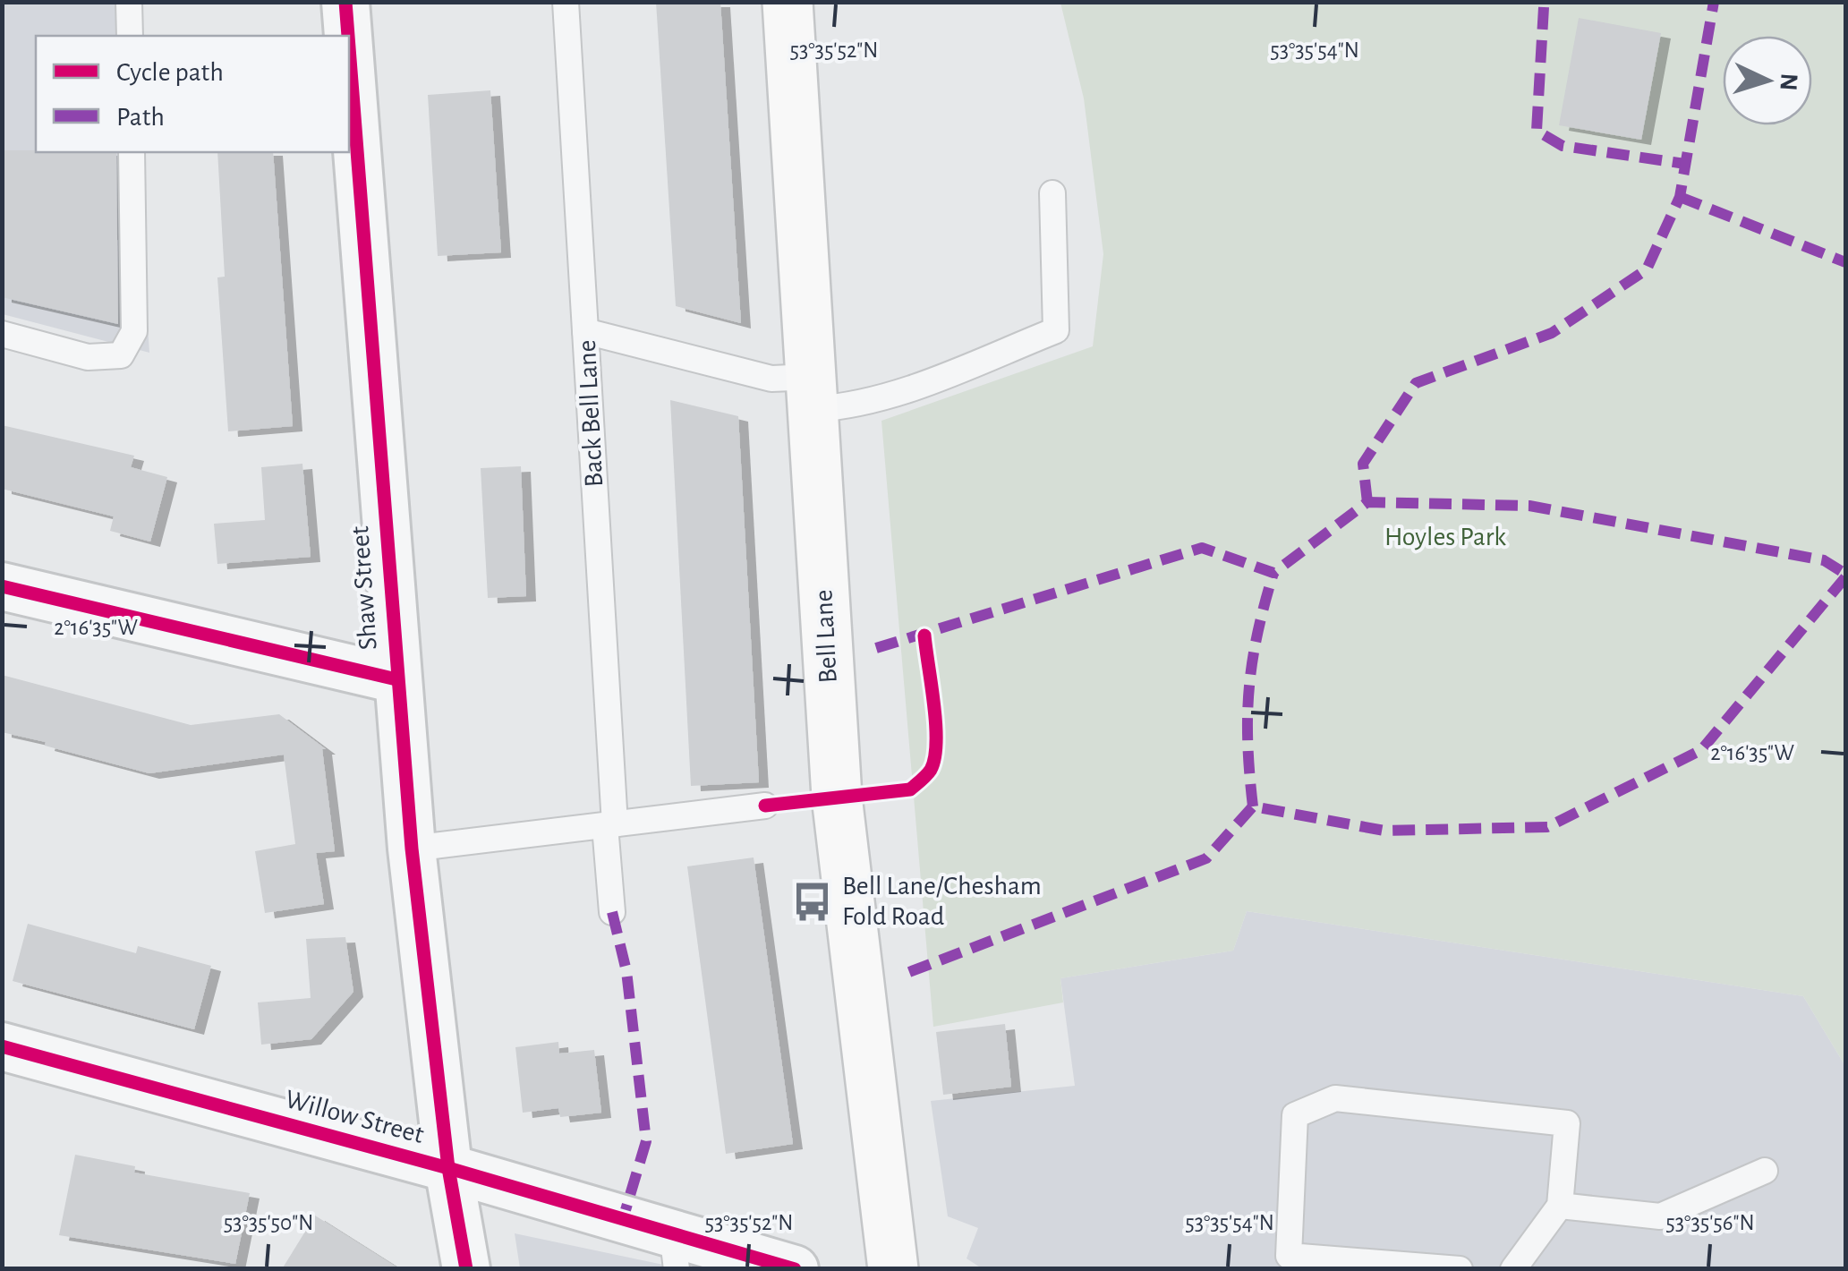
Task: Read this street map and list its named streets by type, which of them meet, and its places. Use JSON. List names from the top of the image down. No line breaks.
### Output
{"streets":{"main road":["Bell Lane"],"street":["Shaw Street","Willow Street"],"lane":["Back Bell Lane"]},"crossings":[["Shaw Street","Willow Street"]],"parks":["Hoyles Park"],"places":{"bus stop":["Bell Lane/Chesham Fold Road"]},"legend":["Cycle path","Path"],"north":"right","coordinates":["53°35'52\"N","53°35'54\"N","2°16'35\"W","53°35'50\"N","53°35'56\"N"]}
